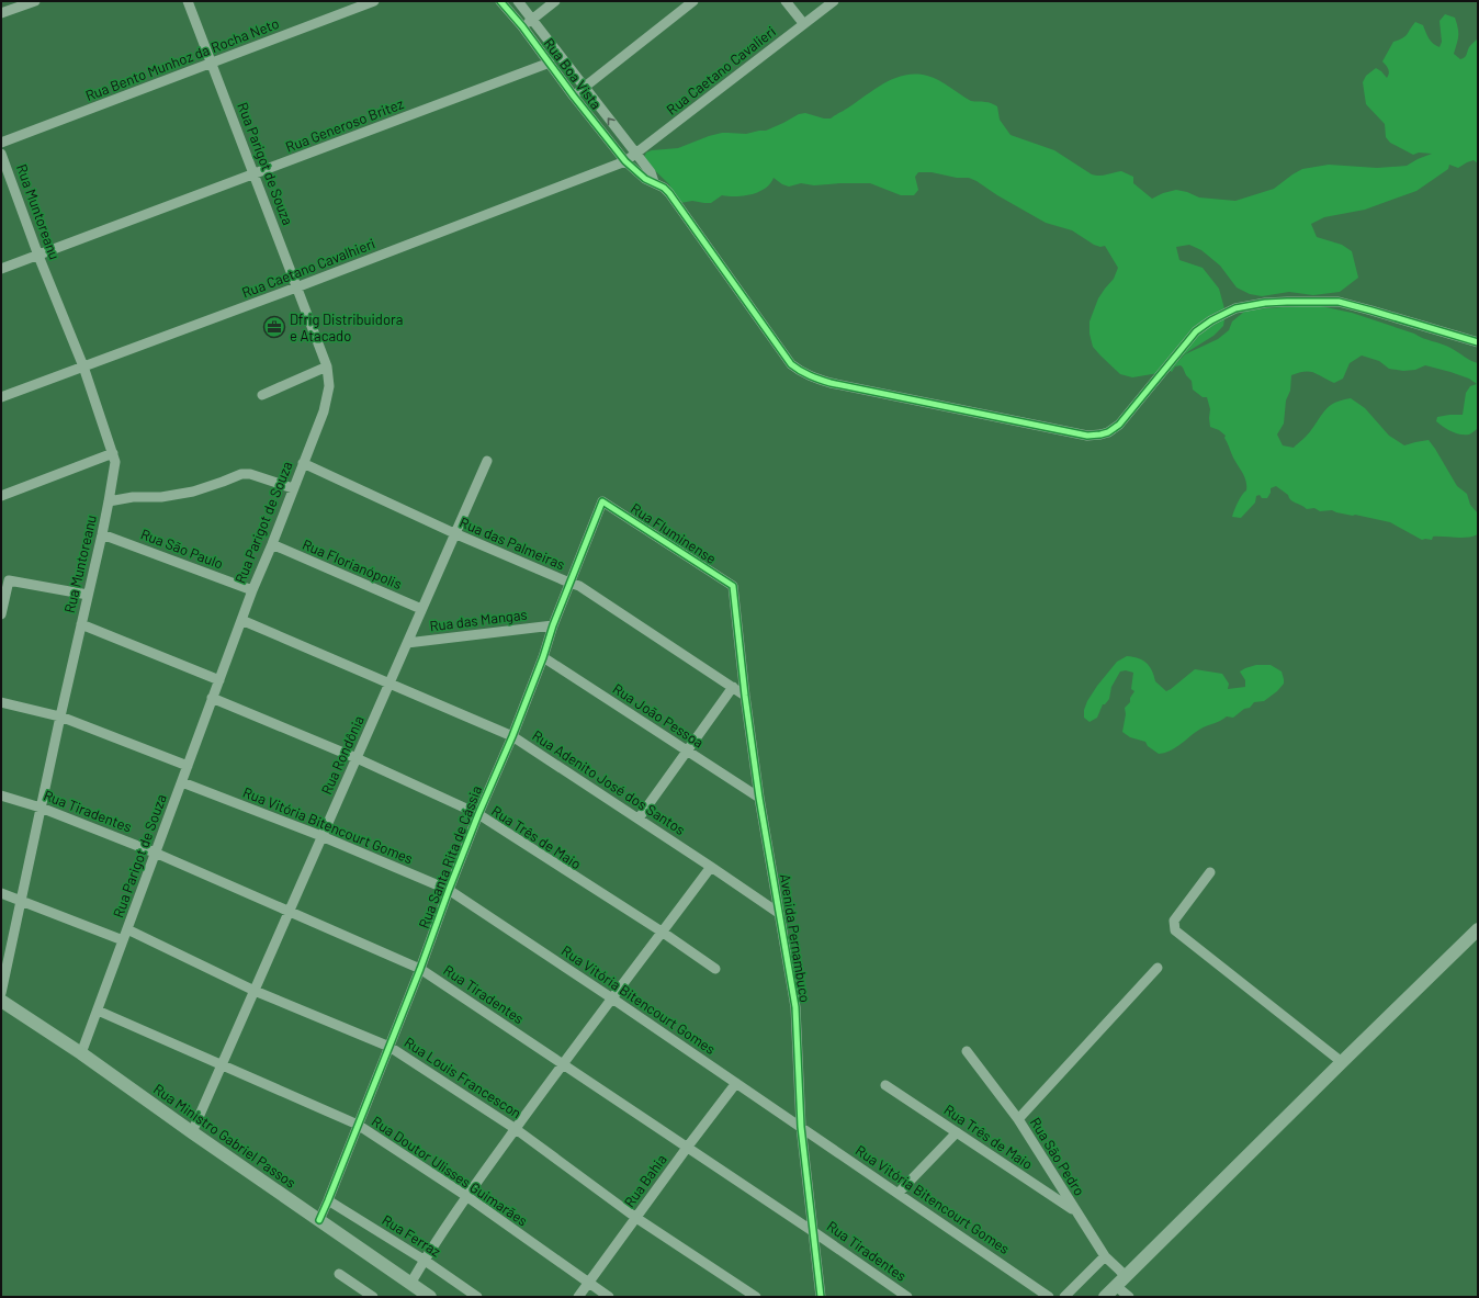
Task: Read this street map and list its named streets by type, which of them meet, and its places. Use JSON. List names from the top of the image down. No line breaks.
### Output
{"streets":{"main road":["Rua Ministro Gabriel Passos"],"street":["Rua Bento Munhoz da Rocha Neto","Rua Caetano Cavalieri","Rua Boa Vista","Rua Generoso Britez","Rua Parigot de Souza","Rua Muntoreanu","Rua Caetano Cavalhieri","Rua Fluminense","Rua das Palmeiras","Rua São Paulo","Rua Florianópolis","Rua das Mangas","Rua João Pessoa","Rua Rondônia","Rua Adenito José dos Santos","Rua Tiradentes","Rua Vitória Bitencourt Gomes","Rua Três de Maio","Rua Santa Rita de Cássia","Avenida Pernambuco","Rua Louis Francescon","Rua São Pedro","Rua Doutor Ulisses Guimarães","Rua Bahia","Rua Ferraz"]},"crossings":[["Rua Bento Munhoz da Rocha Neto","Rua Parigot de Souza"],["Rua Caetano Cavalieri","Rua Boa Vista"],["Rua Caetano Cavalieri","Rua Caetano Cavalhieri"],["Rua Boa Vista","Rua Generoso Britez"],["Rua Boa Vista","Rua Caetano Cavalhieri"],["Rua Generoso Britez","Rua Parigot de Souza"],["Rua Generoso Britez","Rua Muntoreanu"],["Rua Parigot de Souza","Rua Caetano Cavalhieri"],["Rua Parigot de Souza","Rua das Palmeiras"],["Rua Parigot de Souza","Rua São Paulo"],["Rua Parigot de Souza","Rua Florianópolis"],["Rua Parigot de Souza","Rua Adenito José dos Santos"],["Rua Parigot de Souza","Rua Tiradentes"],["Rua Parigot de Souza","Rua Vitória Bitencourt Gomes"],["Rua Parigot de Souza","Rua Três de Maio"],["Rua Parigot de Souza","Rua Louis Francescon"],["Rua Parigot de Souza","Rua Ministro Gabriel Passos"],["Rua Parigot de Souza","Rua Doutor Ulisses Guimarães"],["Rua Muntoreanu","Rua Caetano Cavalhieri"],["Rua Muntoreanu","Rua São Paulo"],["Rua Muntoreanu","Rua Tiradentes"],["Rua Fluminense","Rua Santa Rita de Cássia"],["Rua Fluminense","Avenida Pernambuco"],["Rua das Palmeiras","Rua Rondônia"],["Rua das Palmeiras","Rua Santa Rita de Cássia"],["Rua das Palmeiras","Avenida Pernambuco"],["Rua Florianópolis","Rua Rondônia"],["Rua das Mangas","Rua Rondônia"],["Rua das Mangas","Rua Santa Rita de Cássia"],["Rua João Pessoa","Rua Santa Rita de Cássia"],["Rua João Pessoa","Avenida Pernambuco"],["Rua Rondônia","Rua Adenito José dos Santos"],["Rua Rondônia","Rua Tiradentes"],["Rua Rondônia","Rua Vitória Bitencourt Gomes"],["Rua Rondônia","Rua Três de Maio"],["Rua Rondônia","Rua Louis Francescon"],["Rua Rondônia","Rua Ministro Gabriel Passos"],["Rua Rondônia","Rua Doutor Ulisses Guimarães"],["Rua Adenito José dos Santos","Rua Santa Rita de Cássia"],["Rua Adenito José dos Santos","Avenida Pernambuco"],["Rua Tiradentes","Rua Santa Rita de Cássia"],["Rua Tiradentes","Avenida Pernambuco"],["Rua Tiradentes","Rua Bahia"],["Rua Vitória Bitencourt Gomes","Rua Santa Rita de Cássia"],["Rua Vitória Bitencourt Gomes","Avenida Pernambuco"],["Rua Vitória Bitencourt Gomes","Rua Bahia"],["Rua Três de Maio","Rua Santa Rita de Cássia"],["Rua Três de Maio","Rua São Pedro"],["Rua Santa Rita de Cássia","Rua Louis Francescon"],["Rua Santa Rita de Cássia","Rua Ministro Gabriel Passos"],["Rua Santa Rita de Cássia","Rua Doutor Ulisses Guimarães"],["Rua Santa Rita de Cássia","Rua Ferraz"],["Rua Louis Francescon","Rua Bahia"],["Rua Doutor Ulisses Guimarães","Rua Bahia"]],"places":{"office":["Dfrig Distribuidora e Atacado"]}}
